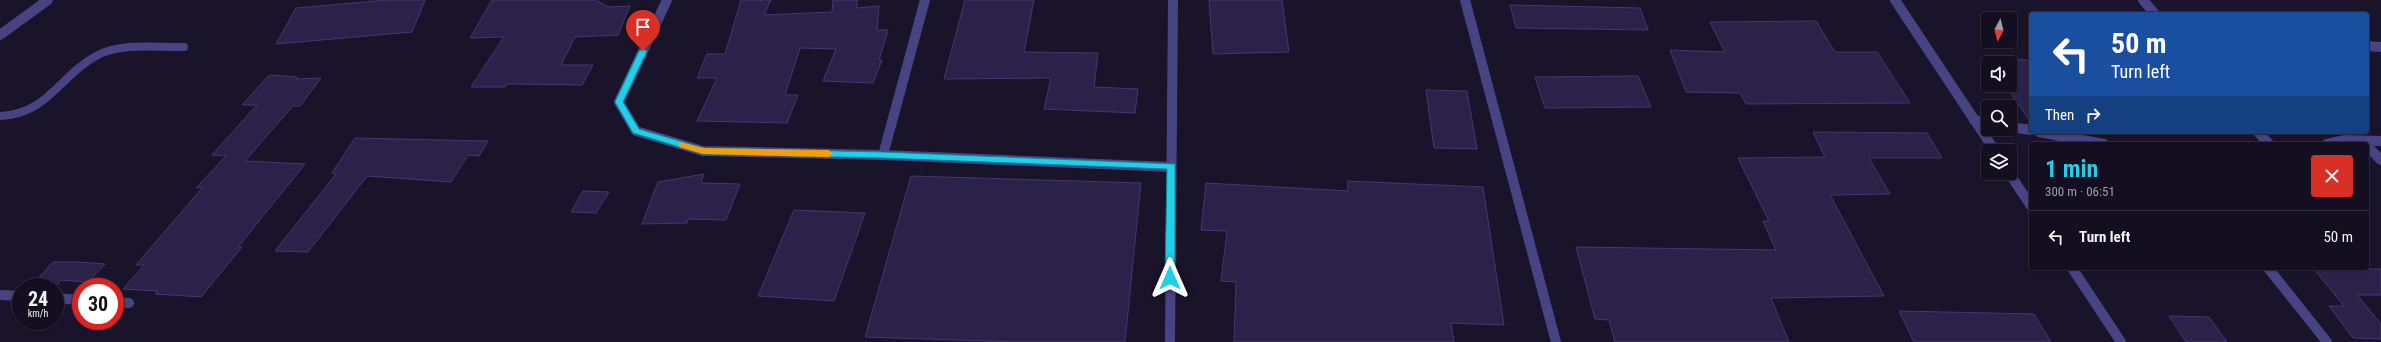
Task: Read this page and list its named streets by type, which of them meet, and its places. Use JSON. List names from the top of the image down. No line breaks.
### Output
{"north":"bottom","page":{"turn":["50 m","Turn left"],"then":"Then","heading":["1 min","300 m · 06:51"],"list":[{"name":"Turn left","value":"50 m"}],"speed":"24 km/h","limit":"30"}}
